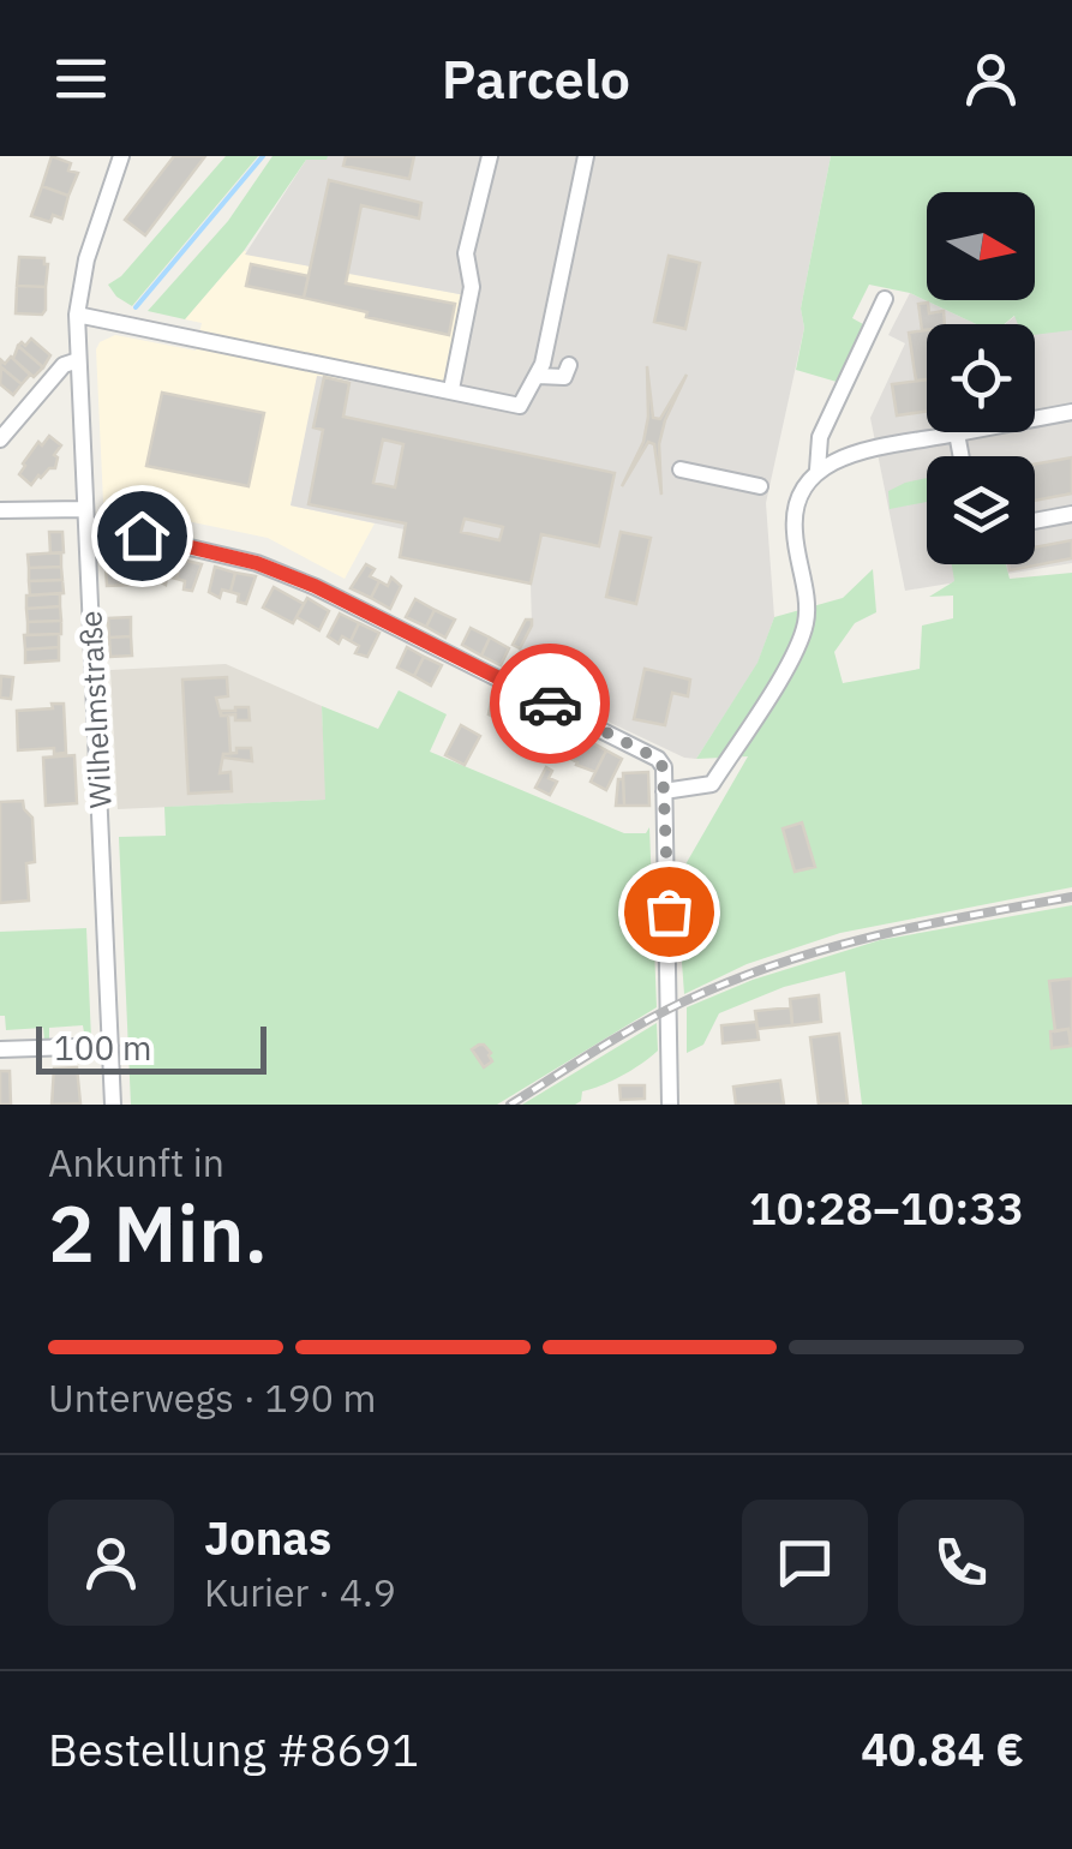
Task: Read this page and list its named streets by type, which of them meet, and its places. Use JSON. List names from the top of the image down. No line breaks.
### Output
{"streets":{"street":["Wilhelmstraße"]},"scale_bar":"100 m","north":"right","page":{"header":"Parcelo","scale":"100 m","heading":["2 Min.","Ankunft in","10:28–10:33"],"panel":["Jonas","Kurier · 4.9","Bestellung #8691","40.84 €"],"bar":"Unterwegs · 190 m"}}
